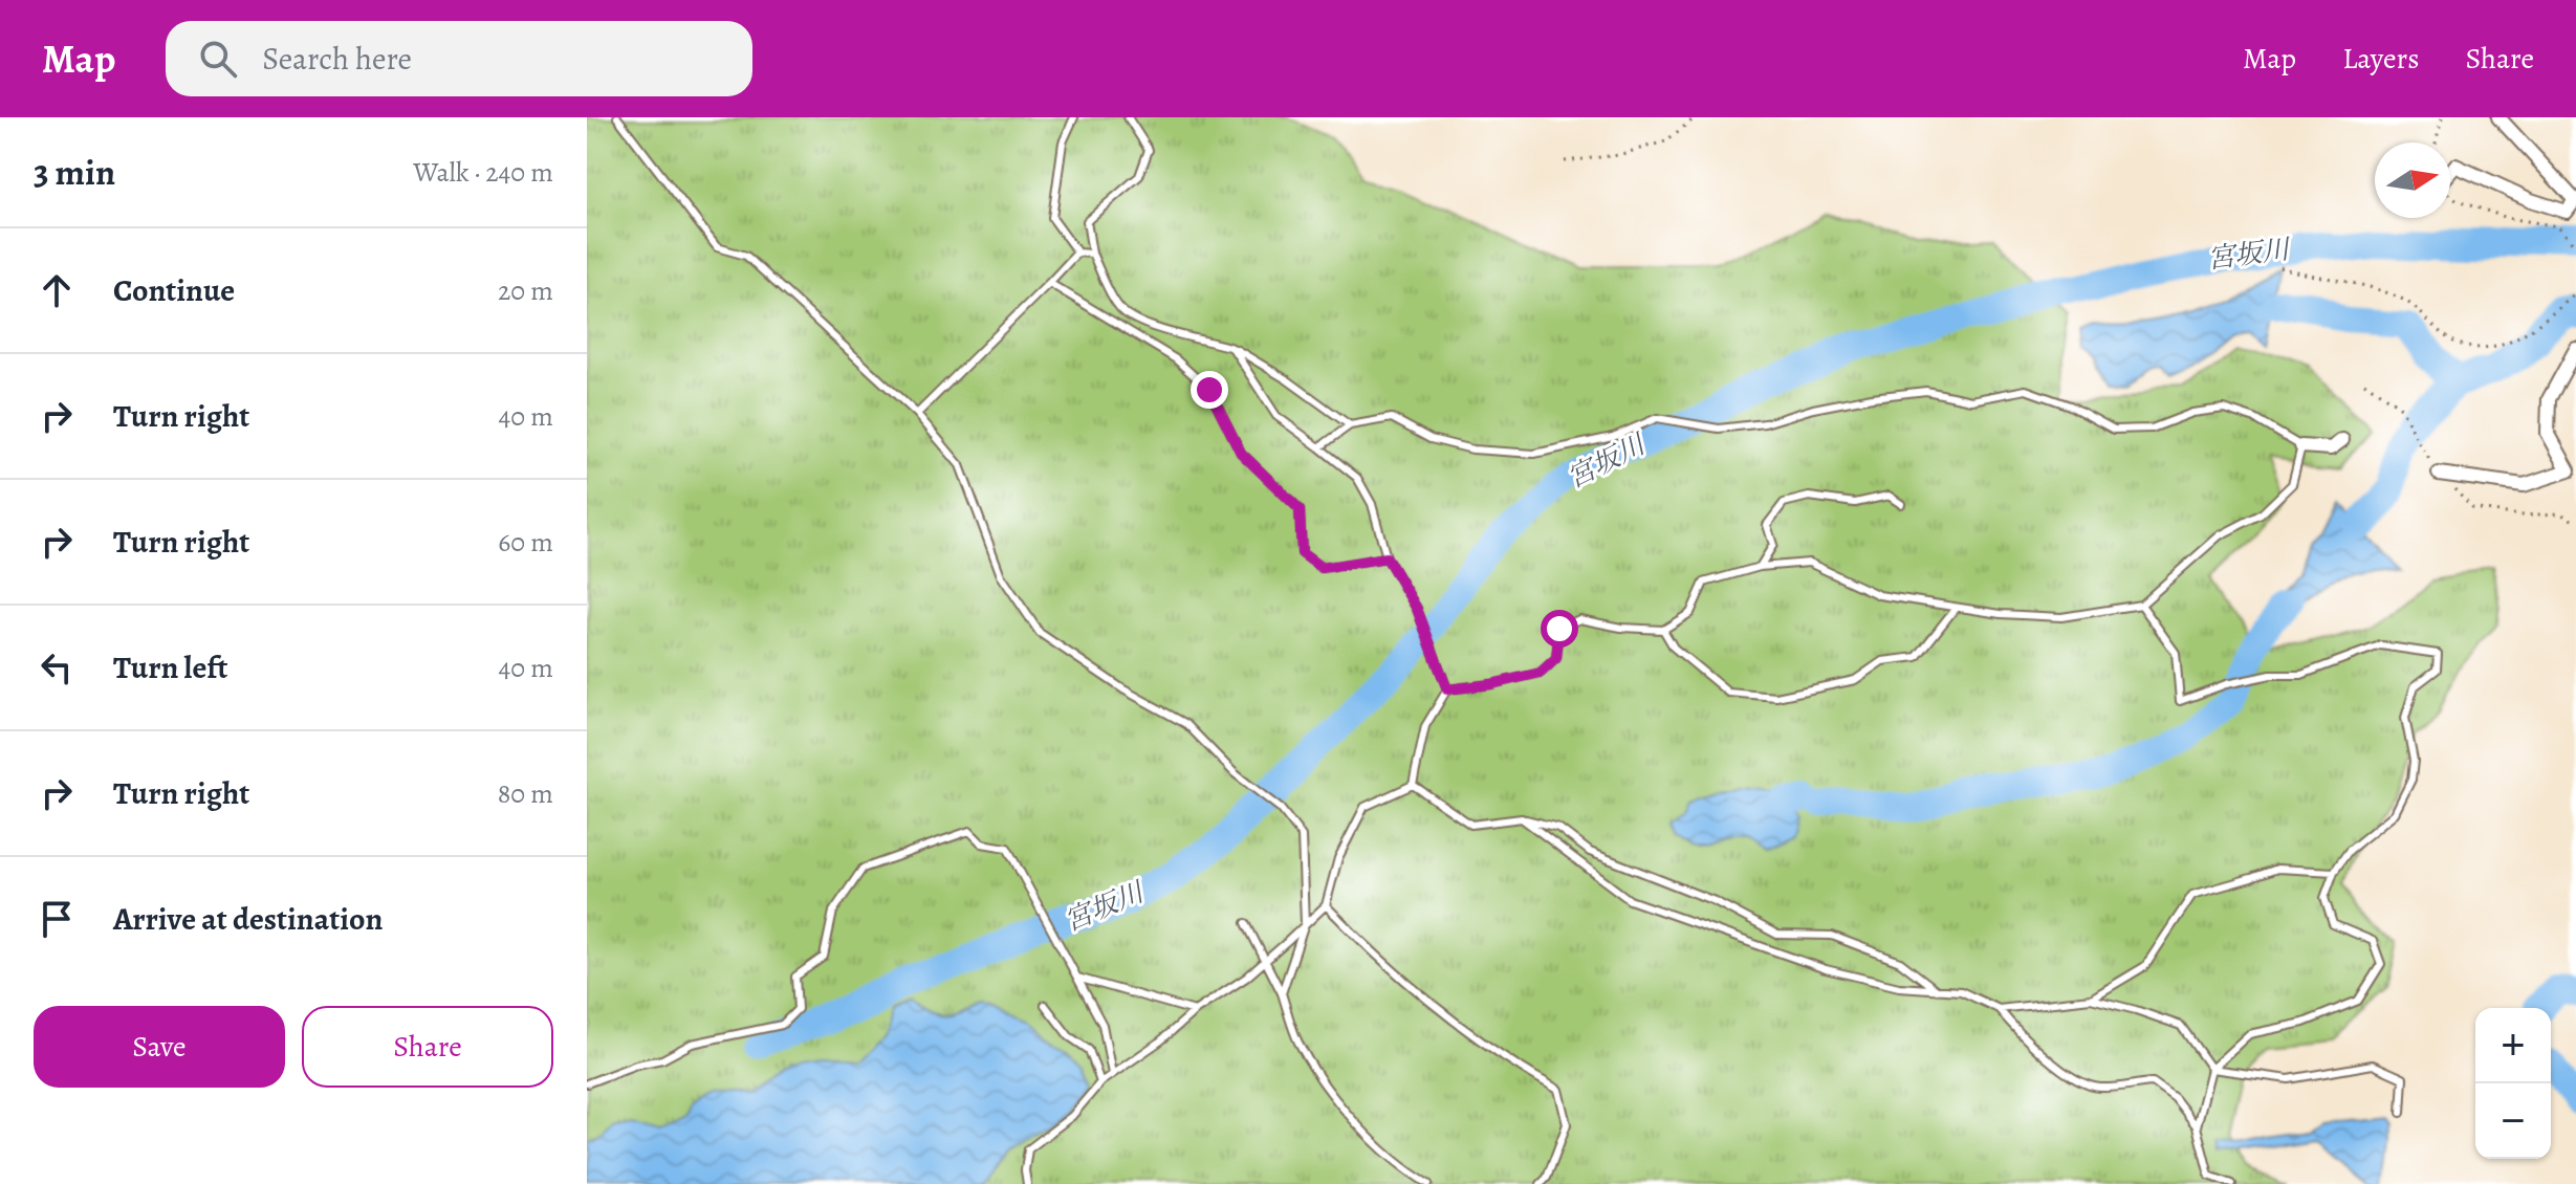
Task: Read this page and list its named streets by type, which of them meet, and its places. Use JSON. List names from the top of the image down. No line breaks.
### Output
{"water":["宮坂川"],"north":"right","page":{"header":"Map","search":"Search here","nav":["Map","Layers","Share"],"heading":["3 min","Walk · 240 m"],"list":[["Continue","20 m"],["Turn right","40 m"],["Turn right","60 m"],["Turn left","40 m"],["Turn right","80 m"],"Arrive at destination"],"buttons":["Save","Share"],"map_buttons":["+","−"]}}
